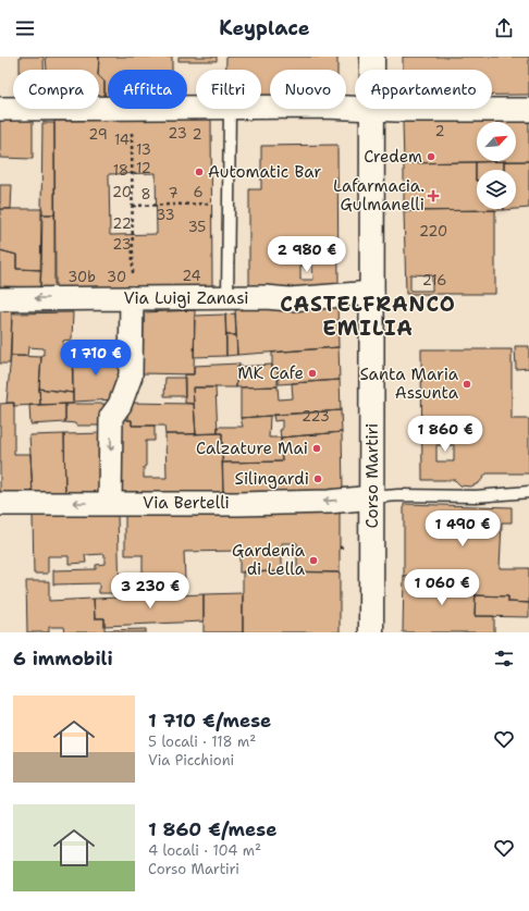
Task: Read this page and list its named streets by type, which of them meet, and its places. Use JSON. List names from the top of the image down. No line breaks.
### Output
{"streets":{"main road":["Corso Martiri"],"street":["Via Luigi Zanasi","Via Bertelli"]},"crossings":[["Via Luigi Zanasi","Corso Martiri"],["Corso Martiri","Via Bertelli"]],"one_way":["Via Bertelli"],"districts":["CASTELFRANCO EMILIA"],"places":{"other":["Credem","Automatic Bar","MK Cafe","Santa Maria Assunta","Calzature Mai","Silingardi","Gardenia di Lella"],"health":["Lafarmacia. Gulmanelli"]},"house_numbers":["2","23","29","2","14","13","12","18","20","6","7","8","33","22","35","220","23","24","30b","30","216","223"],"north":"top right","page":{"header":"Keyplace","chip":["Compra","Affitta","Filtri","Nuovo","Appartamento"],"price":["2 980 €","1 710 €","1 860 €","1 490 €","1 060 €","3 230 €"],"heading":"6 immobili","list":[{"name":"1 710 €/mese","note":"5 locali · 118 m² · Via Picchioni"},{"name":"1 860 €/mese","note":"4 locali · 104 m² · Corso Martiri"}]}}
